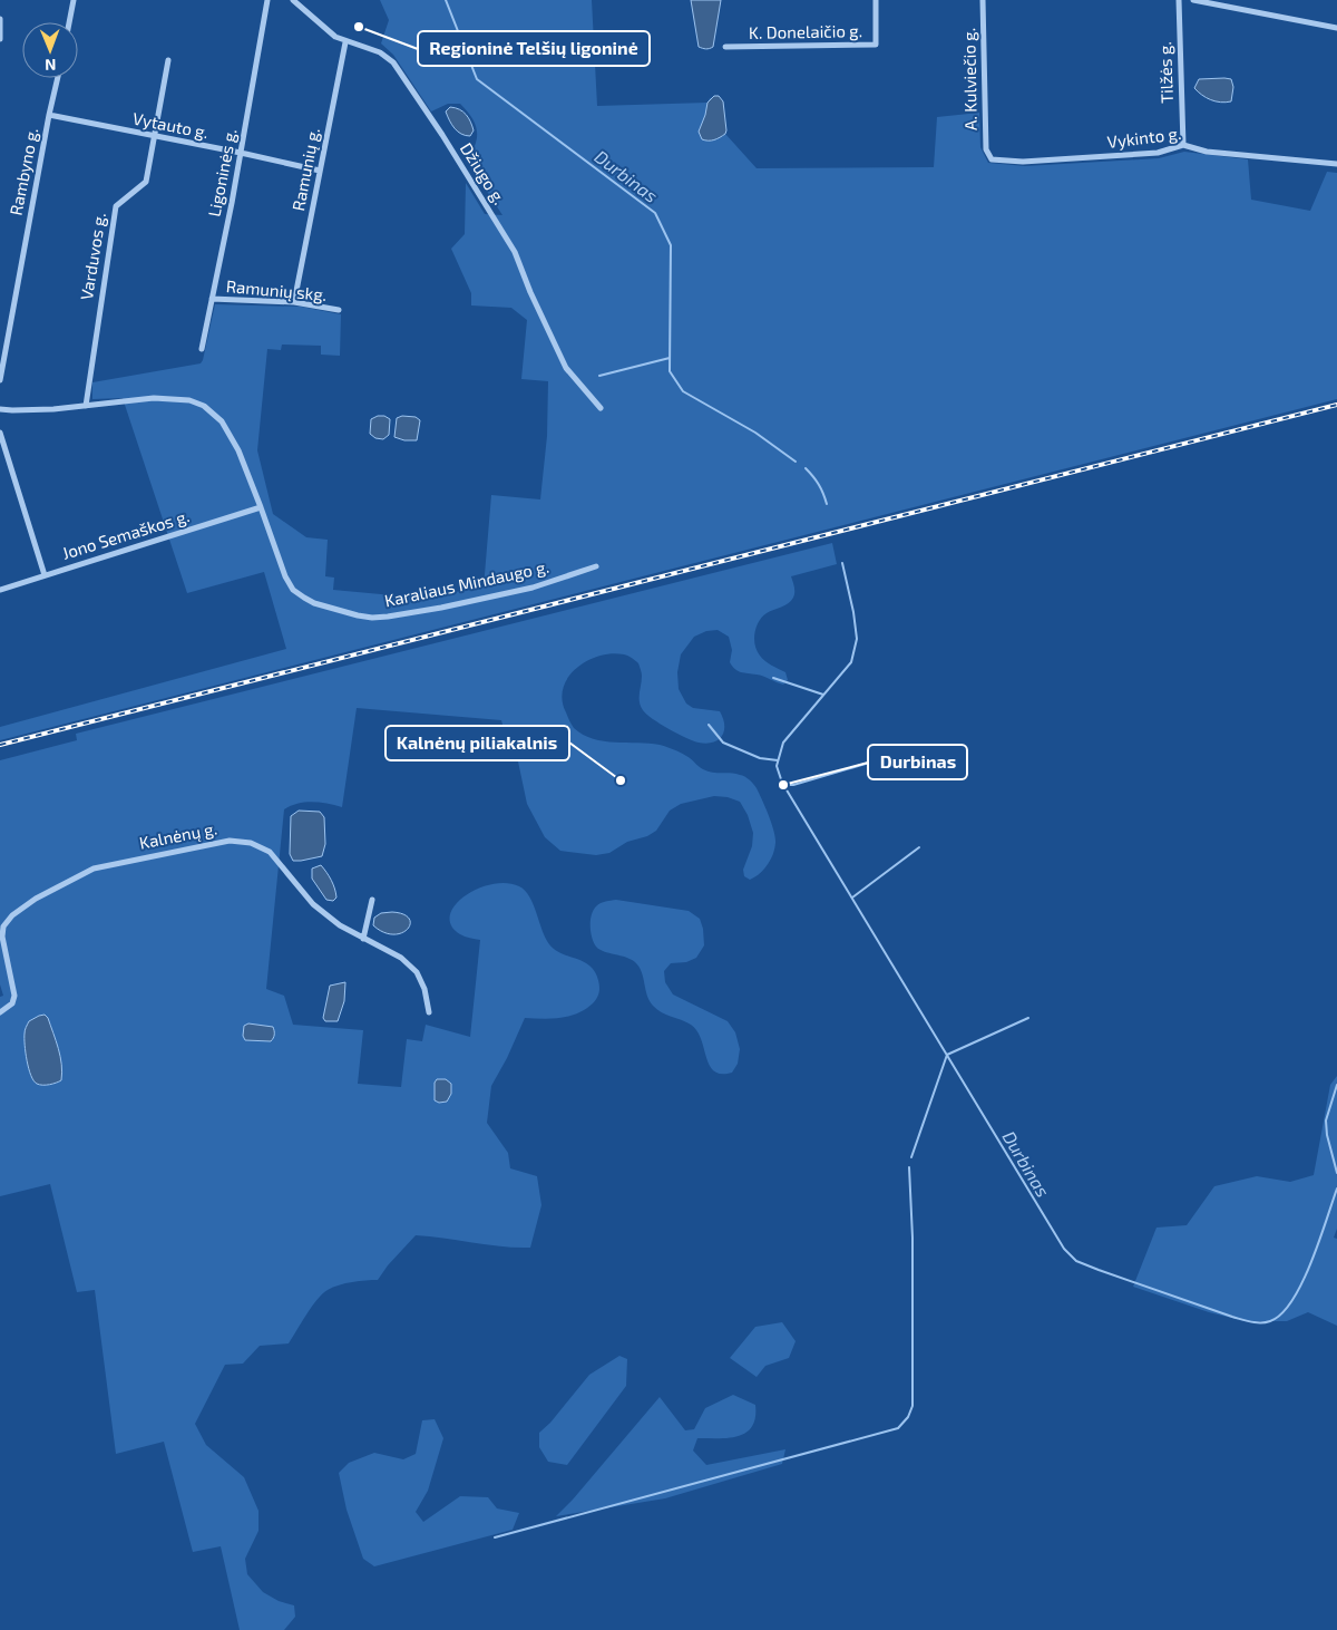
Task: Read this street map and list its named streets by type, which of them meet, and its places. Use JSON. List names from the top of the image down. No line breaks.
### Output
{"streets":{"street":["K. Donelaičio g.","Tilžės g.","A. Kulviečio g.","Vytauto g.","Vykinto g.","Ramunių g.","Rambyno g.","Ligoninės g.","Džiugo g.","Varduvos g.","Ramunių skg.","Jono Semaškos g.","Karaliaus Mindaugo g.","Kalnėnų g."]},"crossings":[["Tilžės g.","Vykinto g."],["A. Kulviečio g.","Vykinto g."],["Vytauto g.","Ramunių g."],["Vytauto g.","Rambyno g."],["Vytauto g.","Ligoninės g."],["Vytauto g.","Varduvos g."],["Ramunių g.","Džiugo g."],["Ramunių g.","Ramunių skg."],["Ligoninės g.","Ramunių skg."],["Varduvos g.","Karaliaus Mindaugo g."],["Jono Semaškos g.","Karaliaus Mindaugo g."]],"water":["Durbinas"],"places":["Regioninė Telšių ligoninė","Kalnėnų piliakalnis","Durbinas"],"north":"bottom"}
